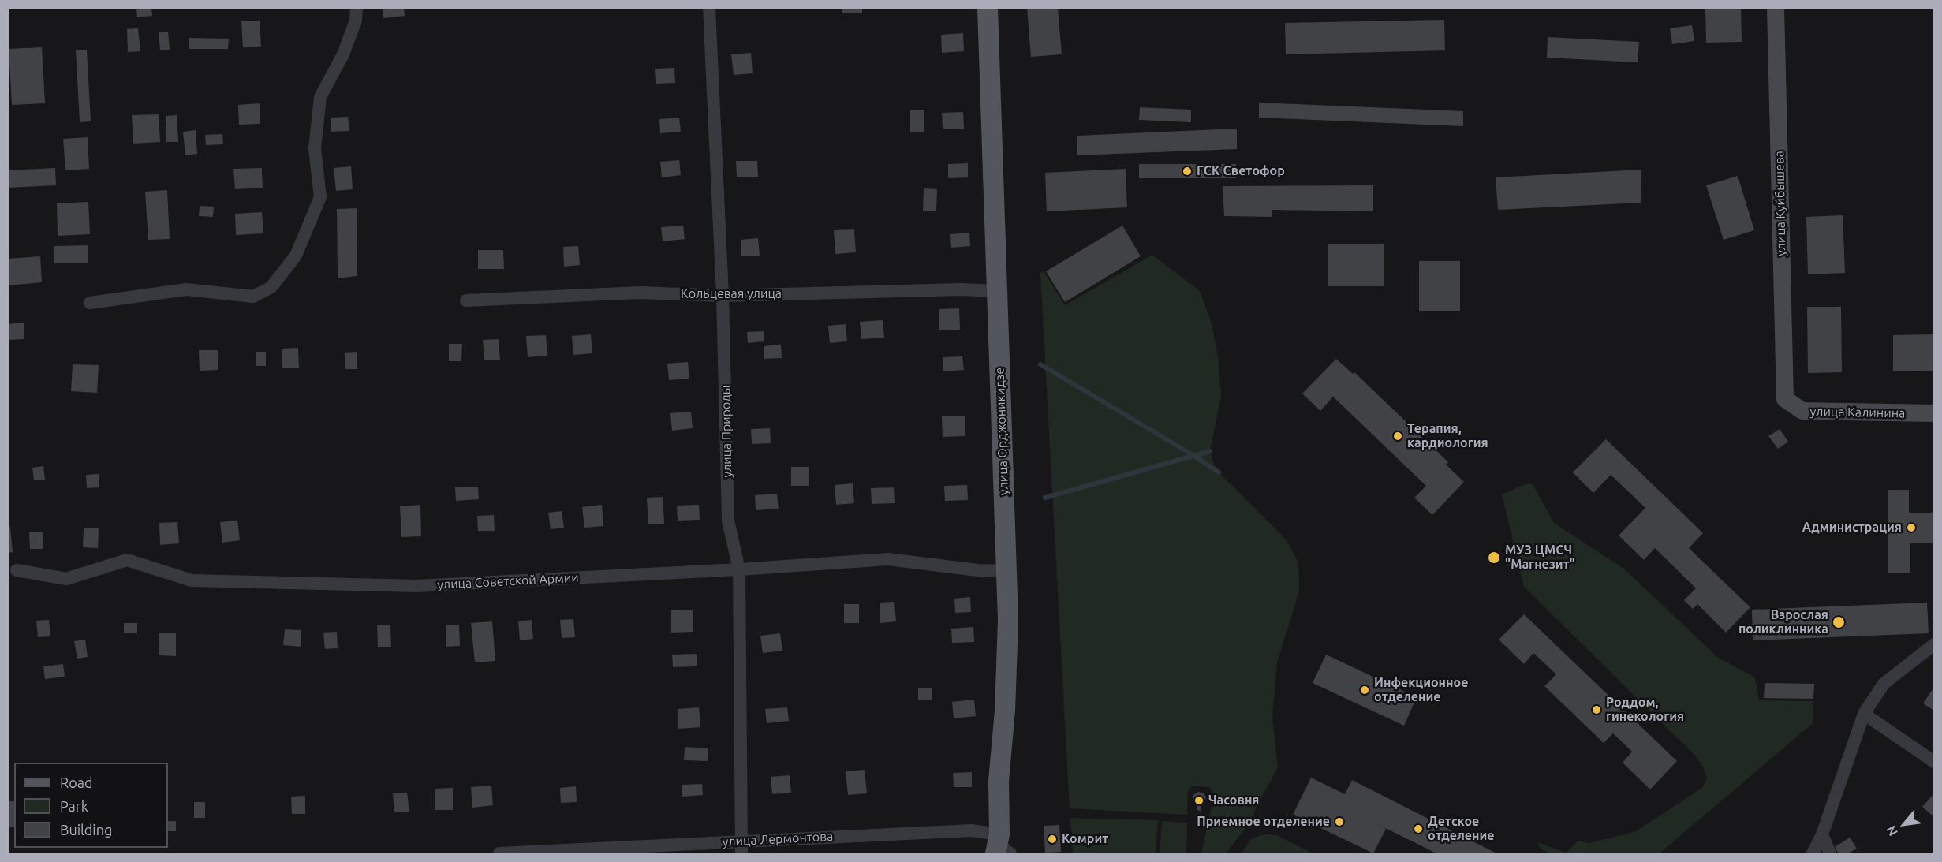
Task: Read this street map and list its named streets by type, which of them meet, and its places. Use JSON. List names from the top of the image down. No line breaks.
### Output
{"streets":{"main road":["улица Орджоникидзе"],"street":["улица Куйбышева","Кольцевая улица","улица Калинина","улица Природы","улица Советской Армии","улица Лермонтова"]},"crossings":[["улица Куйбышева","улица Калинина"],["Кольцевая улица","улица Природы"],["Кольцевая улица","улица Орджоникидзе"],["улица Природы","улица Советской Армии"],["улица Природы","улица Лермонтова"],["улица Орджоникидзе","улица Советской Армии"],["улица Орджоникидзе","улица Лермонтова"]],"places":["ГСК Светофор","Терапия, кардиология","Администрация","МУЗ ЦМСЧ \"Магнезит\"","Взрослая поликлинника","Инфекционное отделение","Роддом, гинекология","Часовня","Приемное отделение","Детское отделение","Комрит"],"legend":["Road","Park","Building"],"north":"bottom left"}
